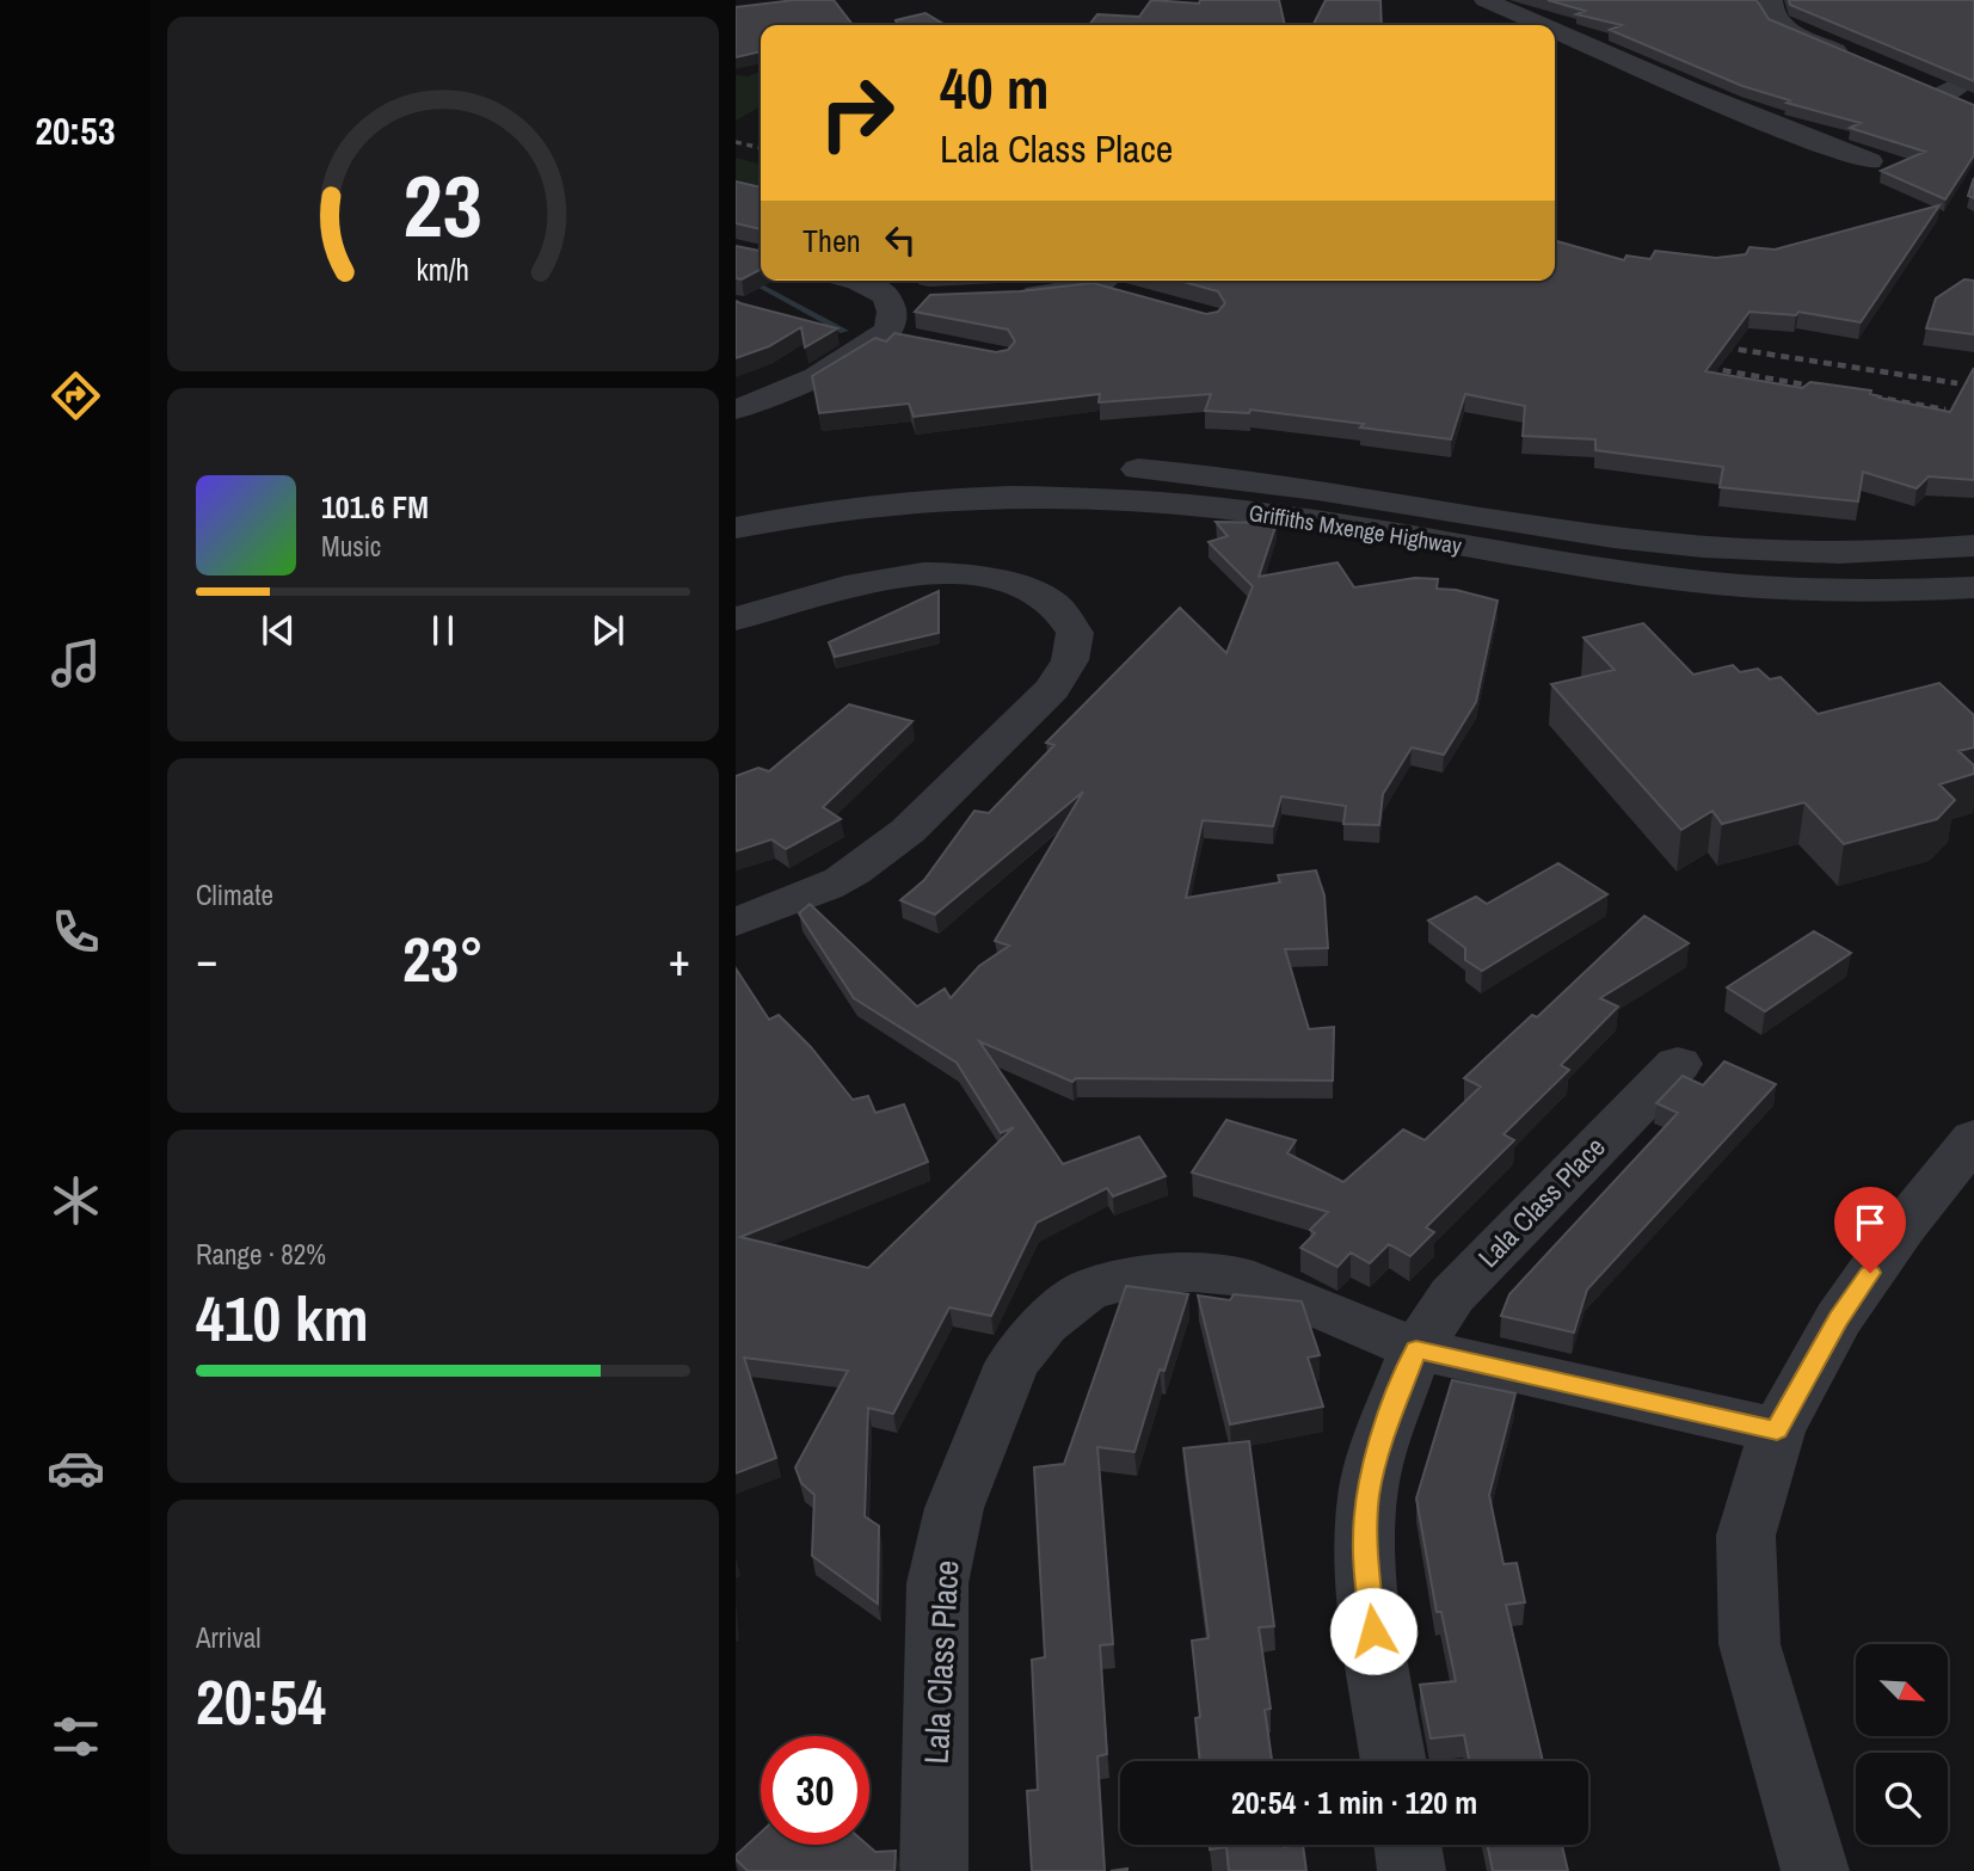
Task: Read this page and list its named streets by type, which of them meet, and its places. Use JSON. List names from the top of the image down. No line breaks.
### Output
{"streets":{"street":["Griffiths Mxenge Highway","Lala Class Place"]},"north":"bottom right","page":{"tabs":"20:53","turn":["40 m","Lala Class Place"],"then":"Then","song":["101.6 FM","Music"],"tile":["Climate",["Range · 82%","410 km"],["Arrival","20:54"]],"heat":["−","23°","+"],"limit":"30","trip":"20:54 · 1 min · 120 m","gauge":["23","km/h"]}}
